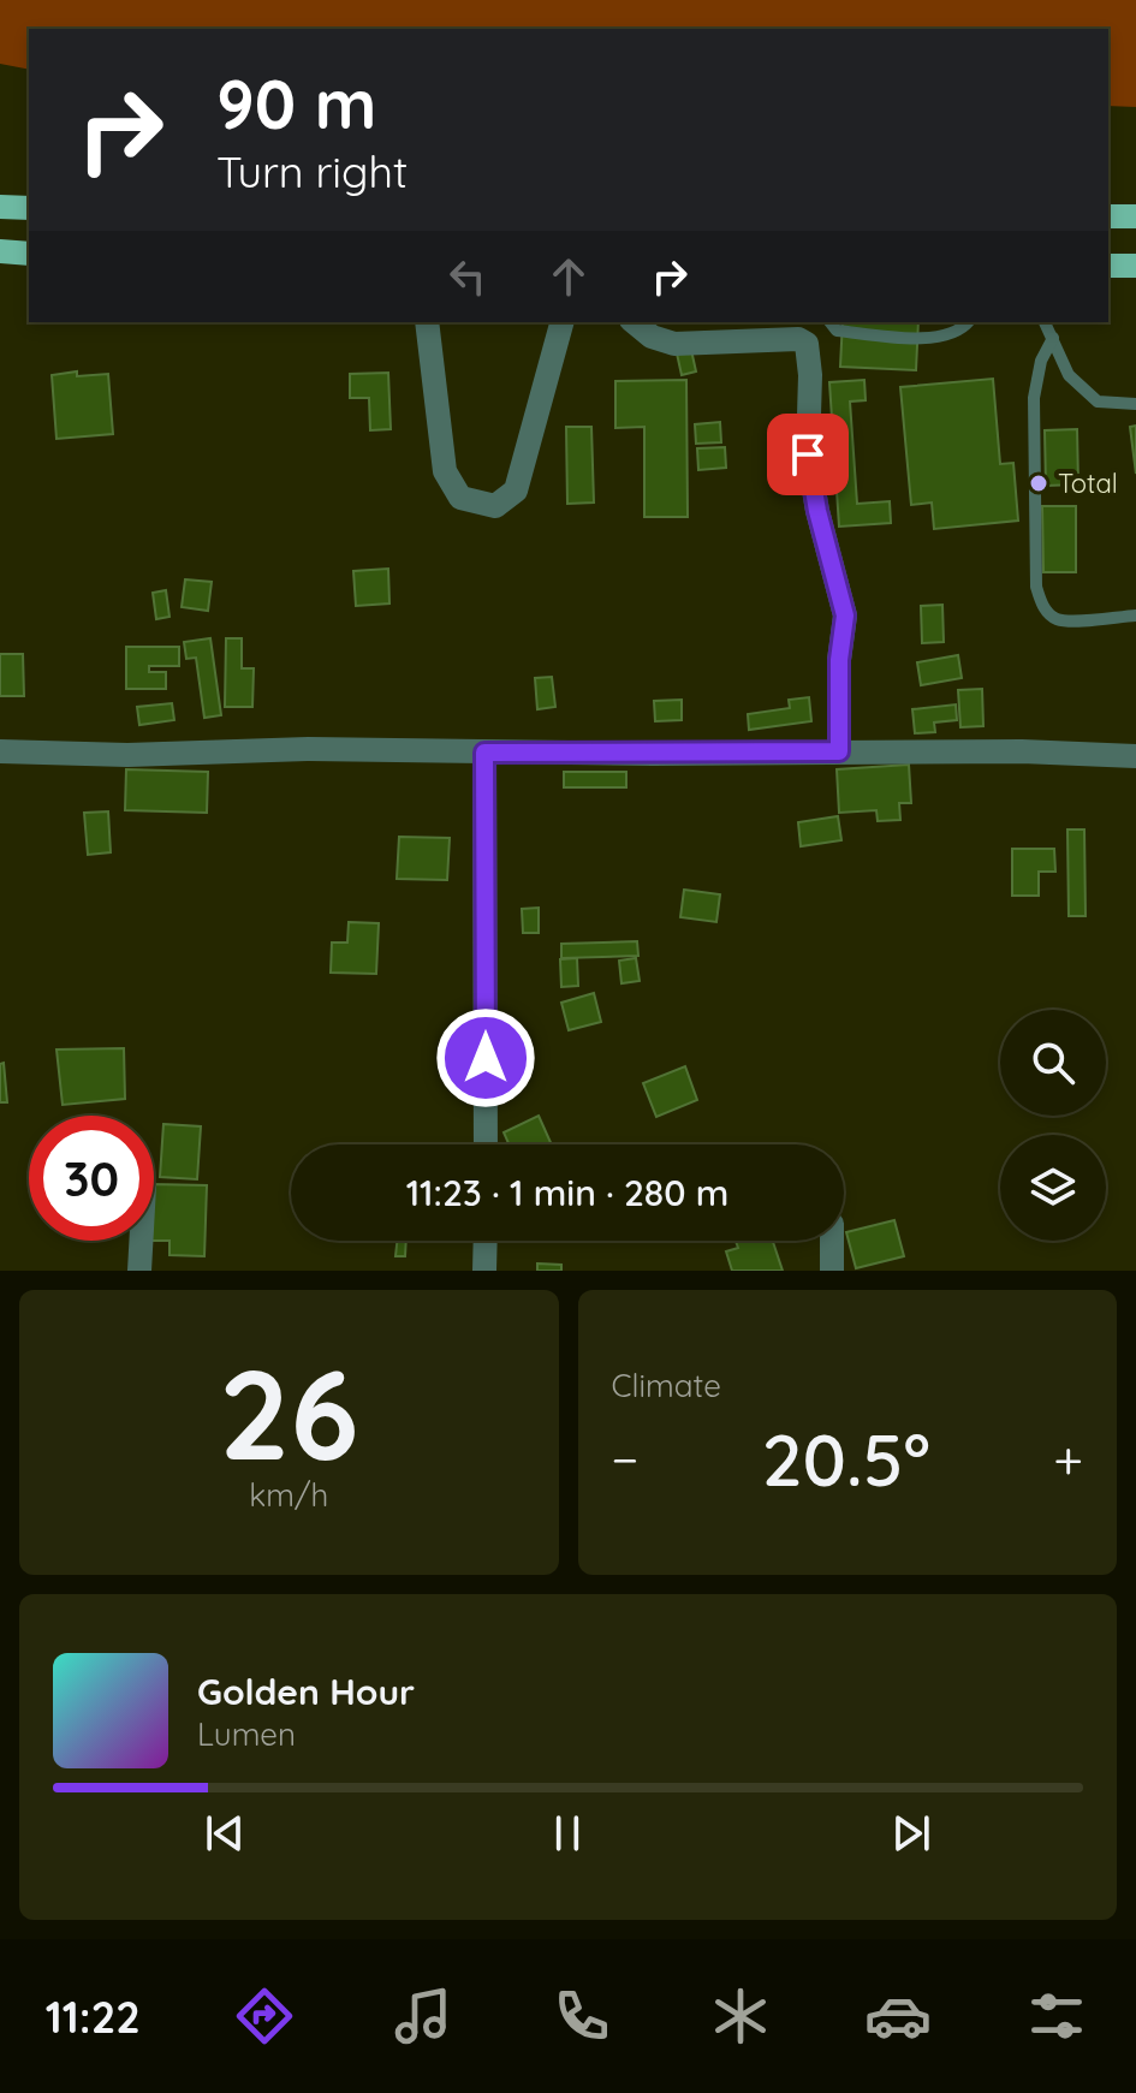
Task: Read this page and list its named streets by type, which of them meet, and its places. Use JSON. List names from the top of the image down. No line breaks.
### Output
{"places":["Total"],"page":{"turn":["90 m","Turn right"],"limit":"30","trip":"11:23 · 1 min · 280 m","tile":[["26","km/h"],"Climate"],"heat":["−","20.5°","+"],"song":["Golden Hour","Lumen"],"tabs":"11:22"}}
